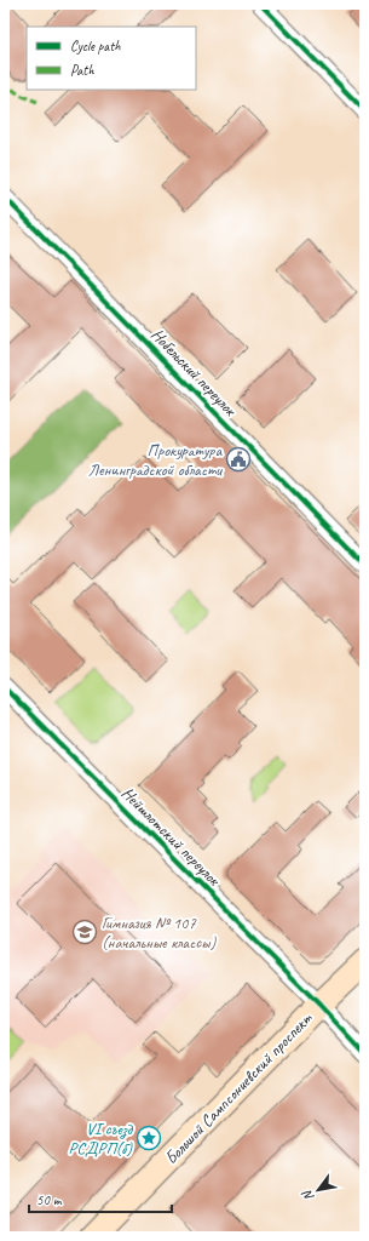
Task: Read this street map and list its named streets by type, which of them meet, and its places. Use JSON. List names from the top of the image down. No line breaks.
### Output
{"streets":{"main road":["Большой Сампсониевский проспект"],"street":["Нобельский переулок","Нейшлотский переулок"]},"crossings":[["Нейшлотский переулок","Большой Сампсониевский проспект"]],"places":{"public building":["Прокуратура Ленинградской области"],"school or university":["Гимназия № 107 (начальные классы)"],"place":["VI съезд РСДРП(б)"]},"legend":["Cycle path","Path"],"scale_bar":"50 m","north":"bottom left"}
